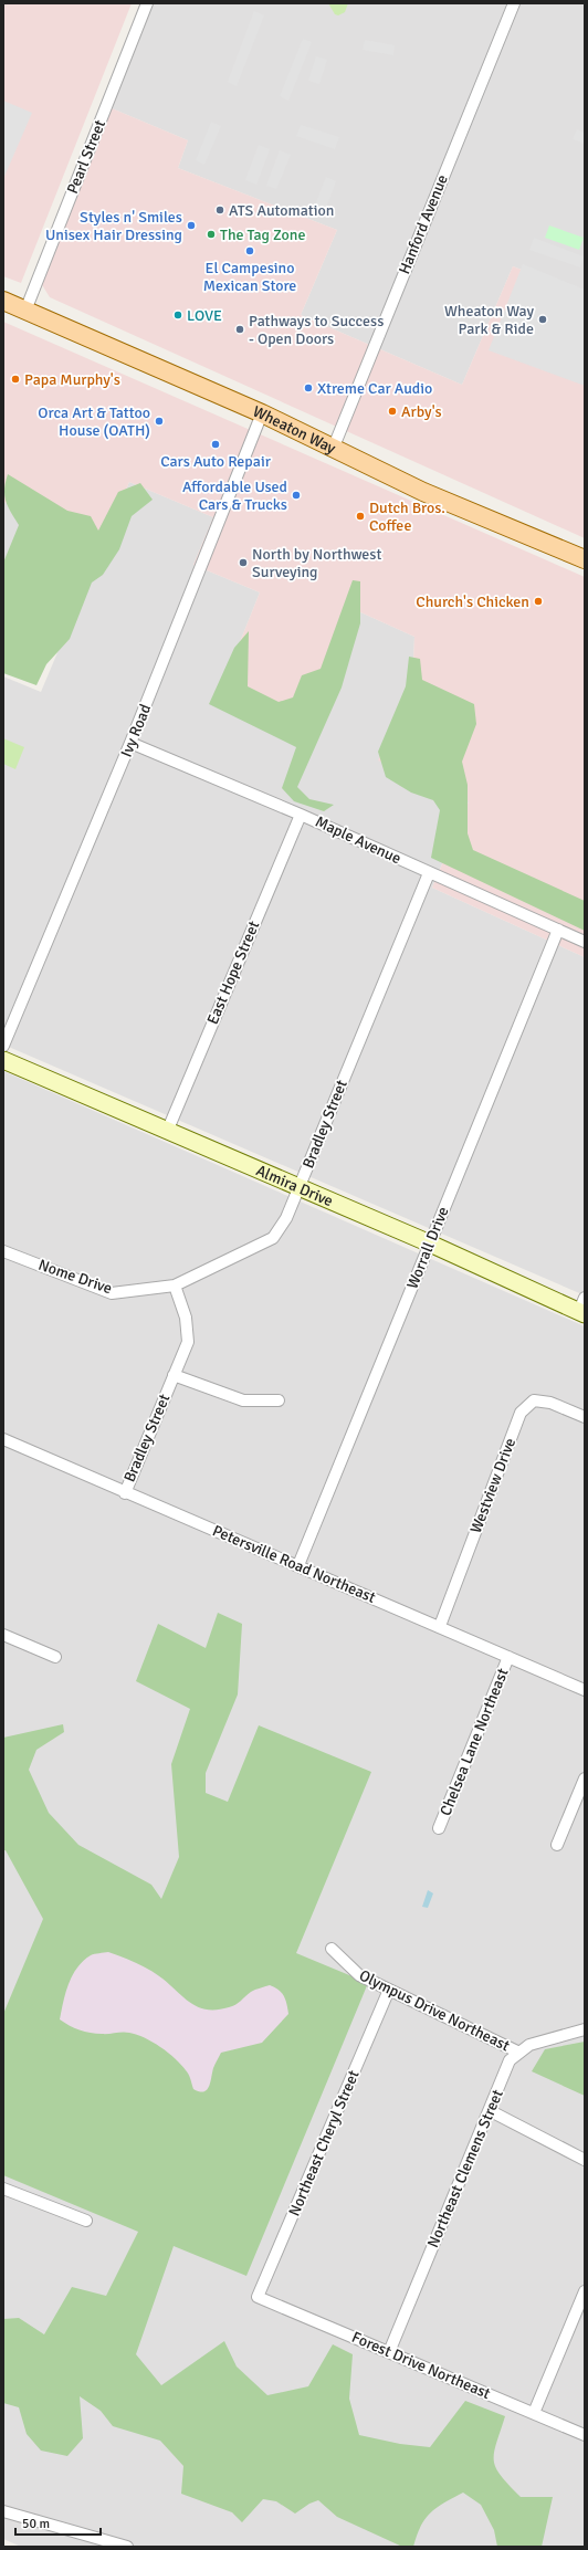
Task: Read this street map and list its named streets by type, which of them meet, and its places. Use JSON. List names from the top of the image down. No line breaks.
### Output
{"streets":{"main road":["Wheaton Way"],"street":["Pearl Street","Hanford Avenue","Ivy Road","Maple Avenue","East Hope Street","Bradley Street","Almira Drive","Worrall Drive","Nome Drive","Westview Drive","Petersville Road Northeast","Chelsea Lane Northeast","Olympus Drive Northeast","Northeast Cheryl Street","Northeast Clemens Street","Forest Drive Northeast"]},"crossings":[["Pearl Street","Wheaton Way"],["Hanford Avenue","Wheaton Way"],["Wheaton Way","Ivy Road"],["Ivy Road","Maple Avenue"],["Maple Avenue","East Hope Street"],["Maple Avenue","Bradley Street"],["Maple Avenue","Worrall Drive"],["East Hope Street","Almira Drive"],["Bradley Street","Almira Drive"],["Bradley Street","Nome Drive"],["Bradley Street","Petersville Road Northeast"],["Almira Drive","Worrall Drive"],["Worrall Drive","Petersville Road Northeast"],["Westview Drive","Petersville Road Northeast"],["Petersville Road Northeast","Chelsea Lane Northeast"],["Olympus Drive Northeast","Northeast Cheryl Street"],["Olympus Drive Northeast","Northeast Clemens Street"],["Northeast Cheryl Street","Forest Drive Northeast"],["Northeast Clemens Street","Forest Drive Northeast"]],"places":["ATS Automation","Styles n' Smiles Unisex Hair Dressing","The Tag Zone","El Campesino Mexican Store","LOVE","Wheaton Way Park & Ride","Pathways to Success - Open Doors","Papa Murphy's","Xtreme Car Audio","Arby's","Orca Art & Tattoo House (OATH)","Cars Auto Repair","Affordable Used Cars & Trucks","Dutch Bros. Coffee","North by Northwest Surveying","Church's Chicken"],"scale_bar":"50 m"}
